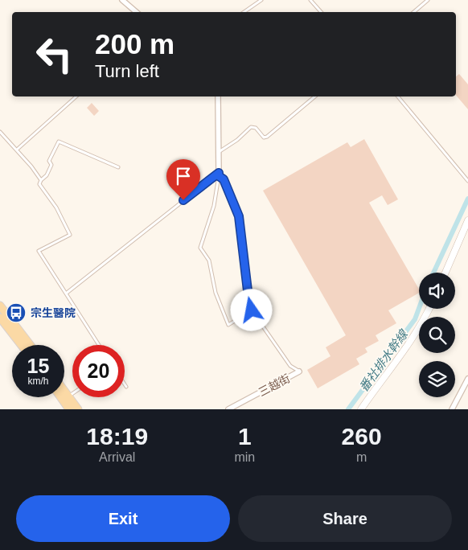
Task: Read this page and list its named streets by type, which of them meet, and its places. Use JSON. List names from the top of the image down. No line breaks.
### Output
{"streets":{"street":["三越街"]},"water":["番社排水幹線"],"places":{"bus stop":["宗生醫院"]},"page":{"turn":["200 m","Turn left"],"speed":"15 km/h","limit":"20","eta":["18:19","Arrival","1","min","260","m"],"buttons":["Exit","Share"]}}
